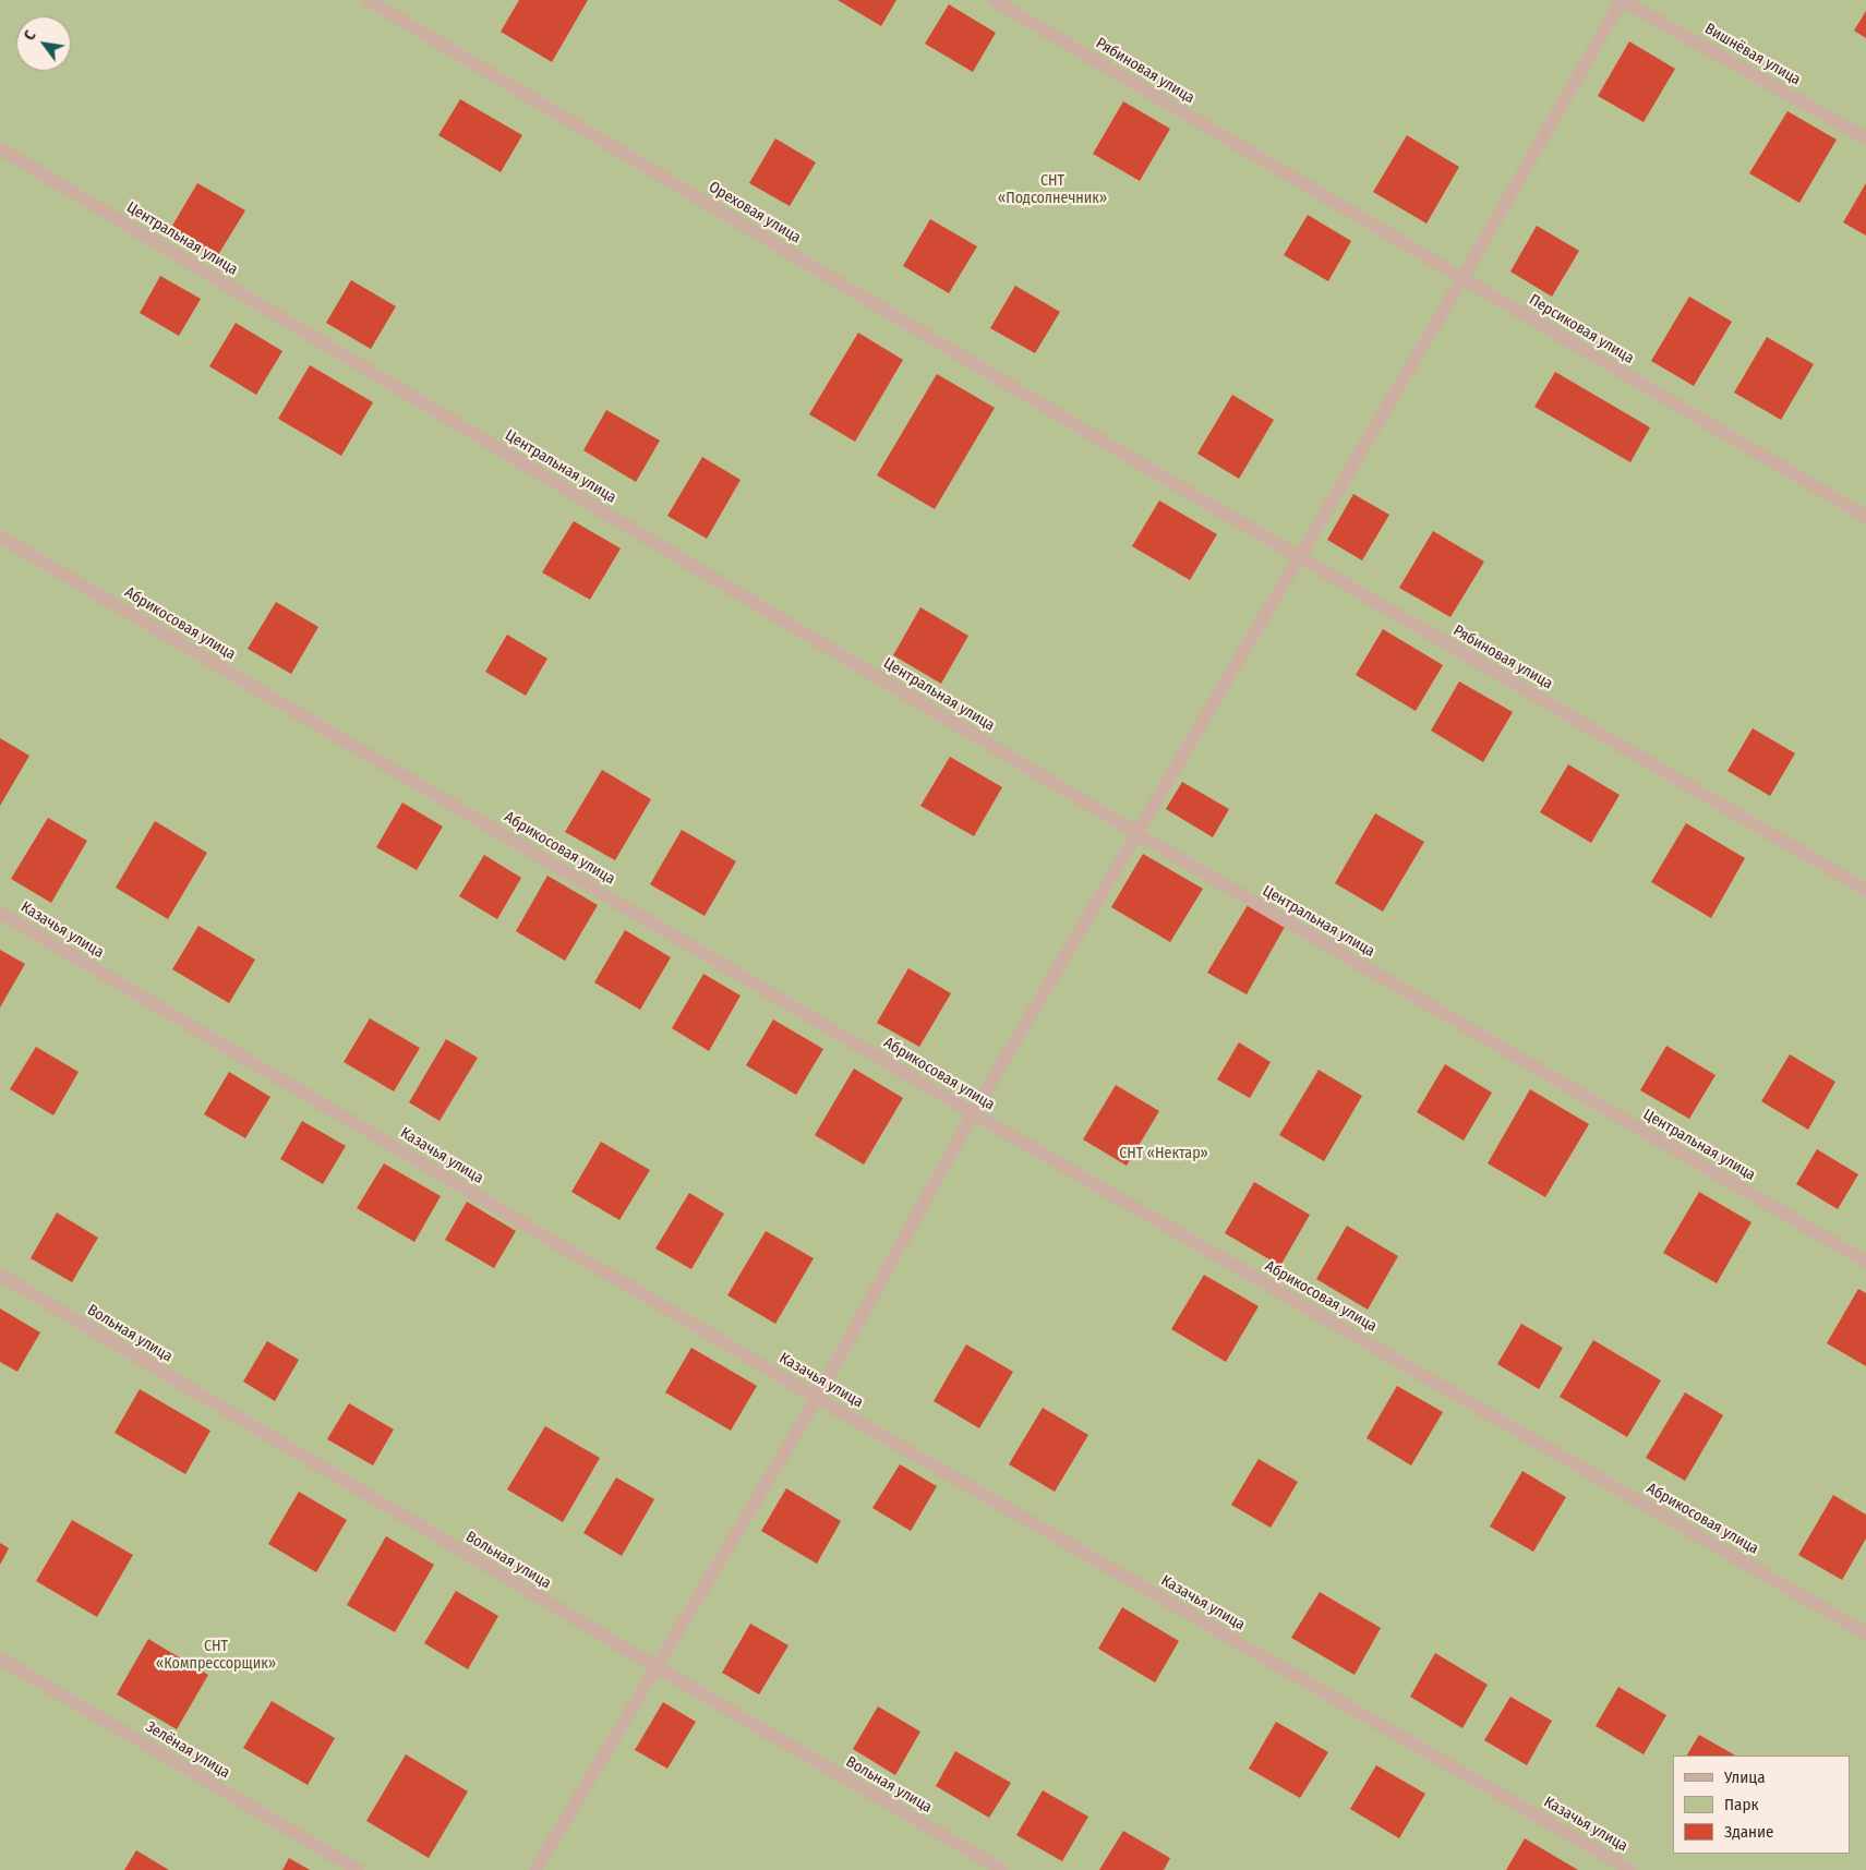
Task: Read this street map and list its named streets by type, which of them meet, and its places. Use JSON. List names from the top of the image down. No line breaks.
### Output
{"streets":{"street":["Вишнёвая улица","Рябиновая улица","Ореховая улица","Центральная улица","Персиковая улица","Абрикосовая улица","Казачья улица","Вольная улица","Зелёная улица"]},"crossings":[["Рябиновая улица","Ореховая улица"],["Рябиновая улица","Персиковая улица"]],"parks":["СНТ «Подсолнечник»","СНТ «Нектар»","СНТ «Компрессорщик»"],"legend":["Улица","Парк","Здание"],"north":"top left"}
